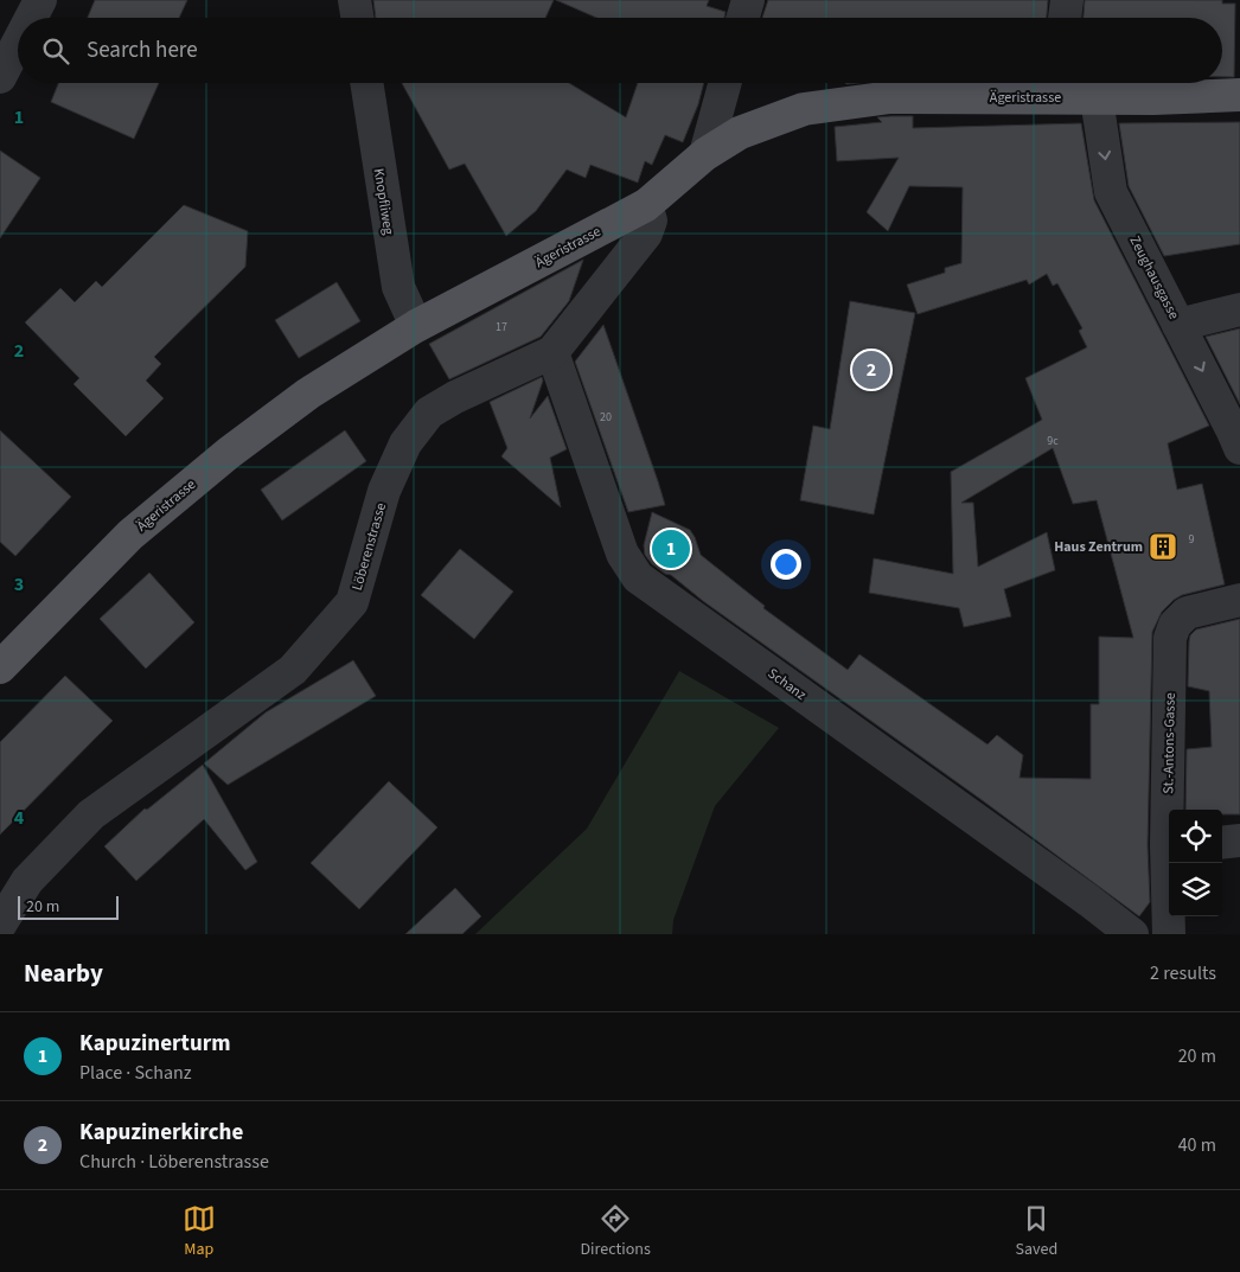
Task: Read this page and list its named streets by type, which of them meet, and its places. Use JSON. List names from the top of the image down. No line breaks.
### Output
{"streets":{"main road":["Ägeristrasse"],"street":["Knopfliweg","Zeughausgasse","Löberenstrasse","Schanz","St.-Antons-Gasse"]},"crossings":[["Ägeristrasse","Knopfliweg"],["Ägeristrasse","Zeughausgasse"],["Ägeristrasse","Löberenstrasse"],["Löberenstrasse","Schanz"]],"one_way":["Zeughausgasse"],"places":{"building":["Haus Zentrum"]},"house_numbers":["17","20","9c","9"],"scale_bar":"20 m","page":{"search":"Search here","pins":["2","1"],"scale":"20 m","heading":["Nearby","2 results"],"list":[{"mark":"1","name":"Kapuzinerturm","note":"Place · Schanz","value":"20 m"},{"mark":"2","name":"Kapuzinerkirche","note":"Church · Löberenstrasse","value":"40 m"}],"nav":["Map","Directions","Saved"]},"grid":{"rows":["1","2","3","4"]}}
